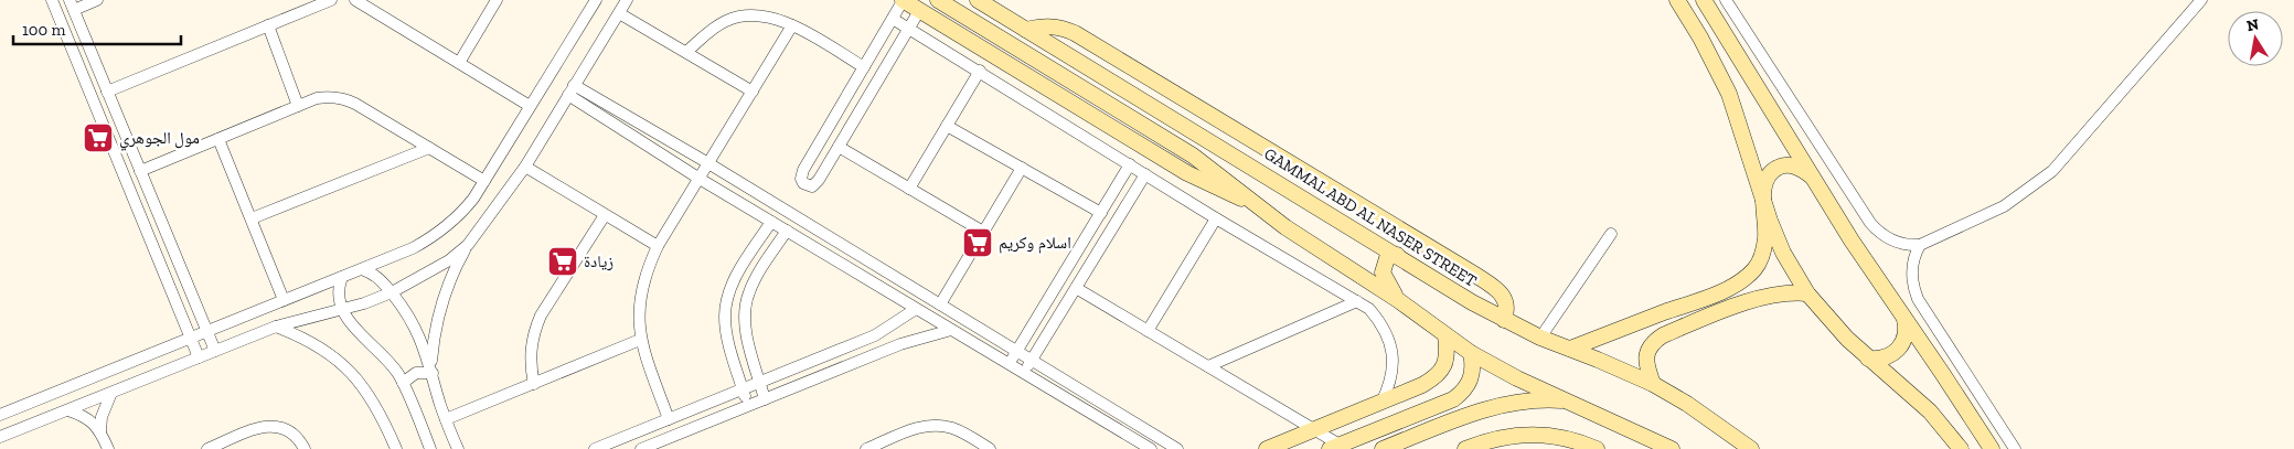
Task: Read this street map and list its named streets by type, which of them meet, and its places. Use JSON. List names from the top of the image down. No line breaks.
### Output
{"streets":{"main road":["GAMMAL ABD AL NASER STREET"]},"places":{"supermarket":["مول الجوهري","اسلام وكريم","زيادة"]},"scale_bar":"100 m","north":"top"}
